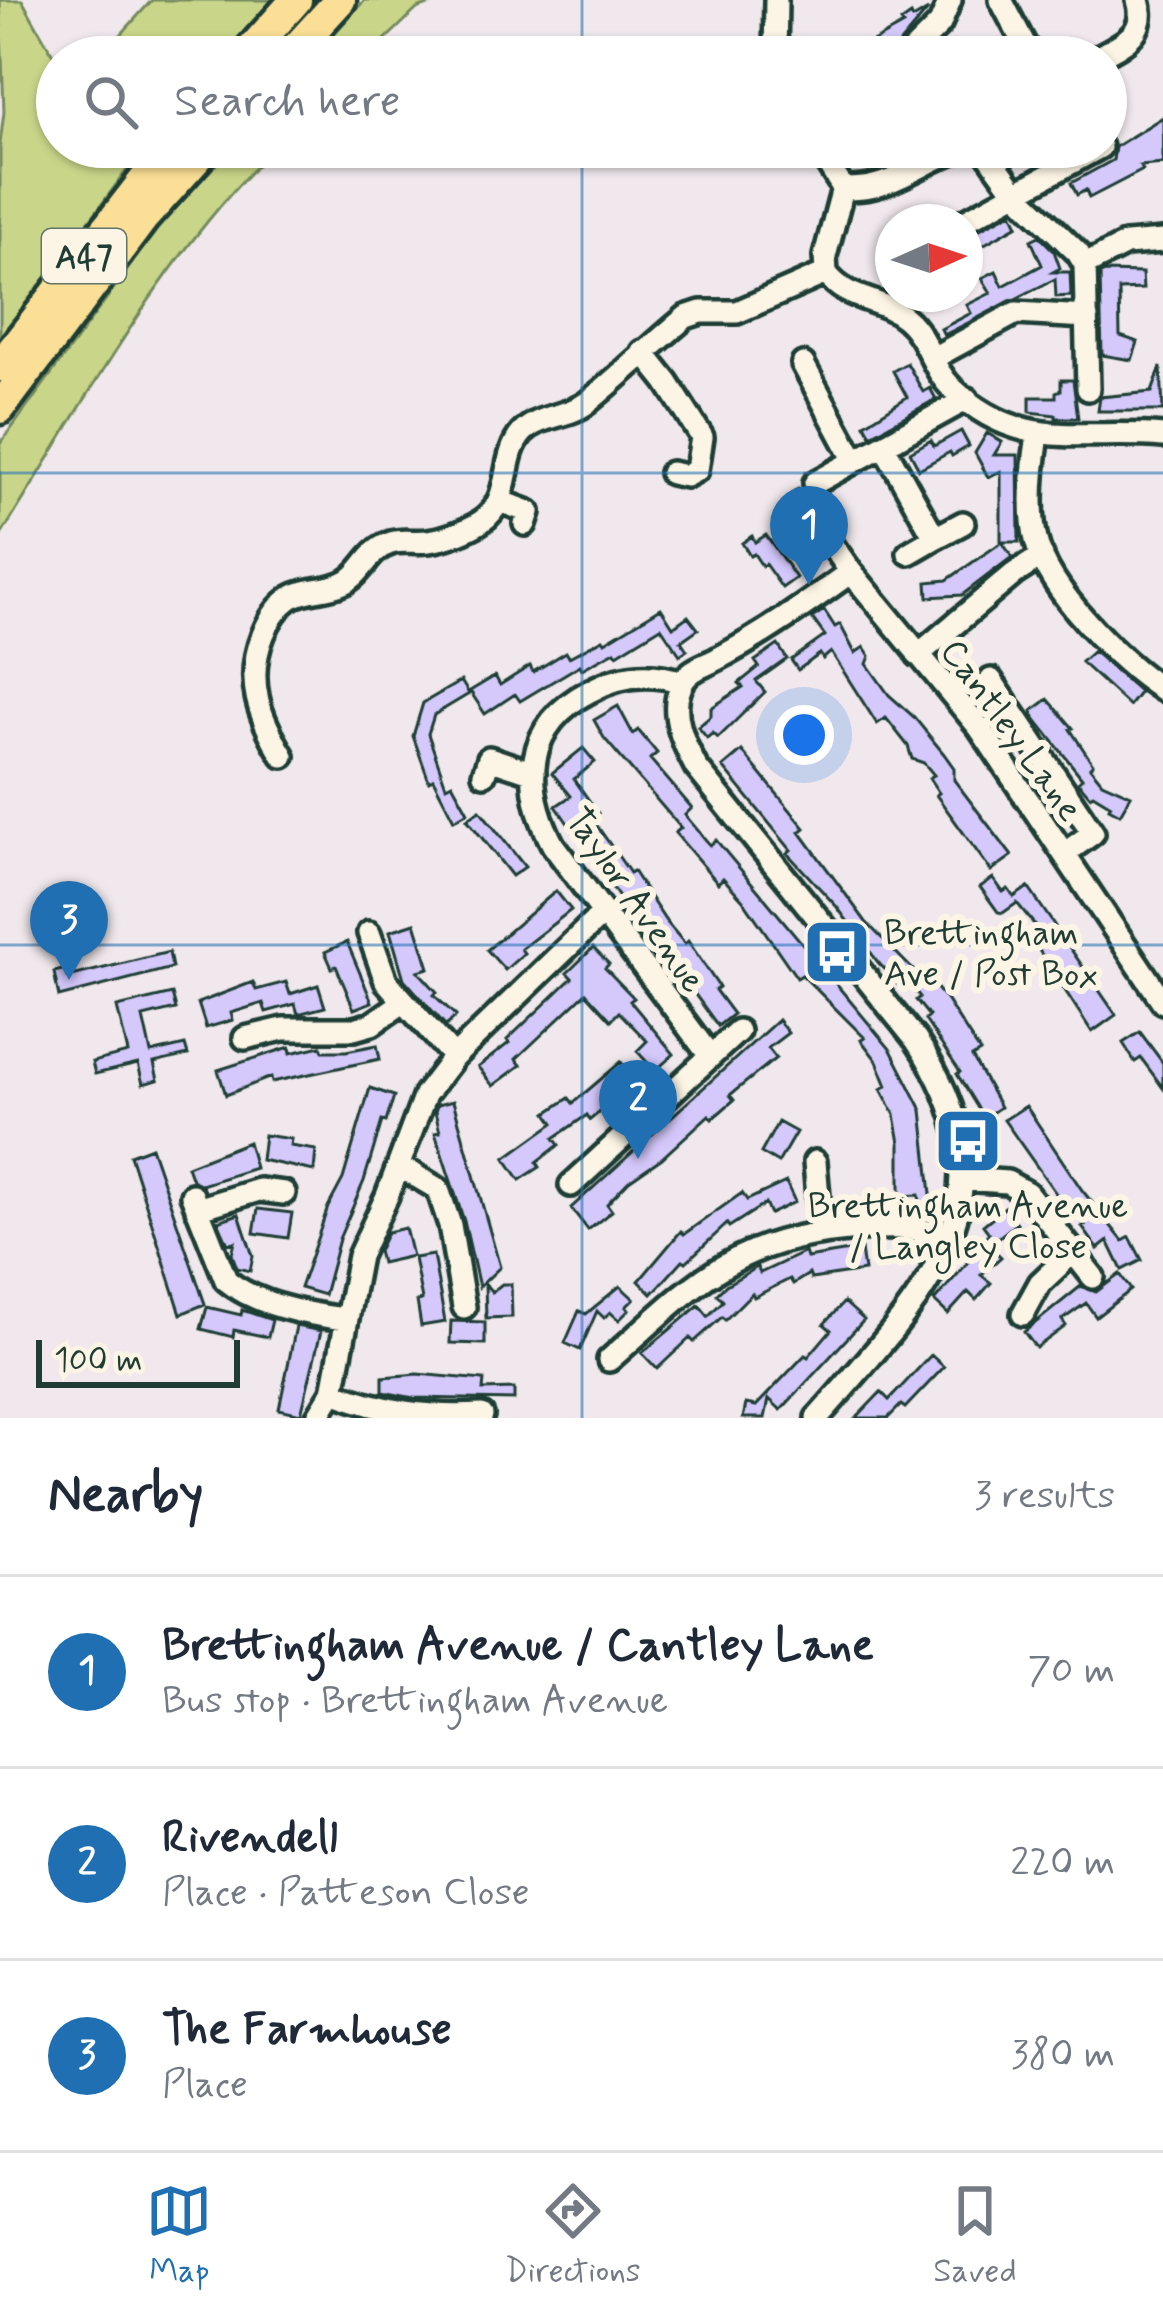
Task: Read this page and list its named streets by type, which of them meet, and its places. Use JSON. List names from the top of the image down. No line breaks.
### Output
{"streets":{"highway":["A47"],"street":["Cantley Lane","Taylor Avenue"]},"places":{"bus stop":["Brettingham Ave / Post Box","Brettingham Avenue / Langley Close"]},"scale_bar":"100 m","north":"right","page":{"search":"Search here","pins":["1","3","2"],"scale":"100 m","heading":["Nearby","3 results"],"list":[{"mark":"1","name":"Brettingham Avenue / Cantley Lane","note":"Bus stop · Brettingham Avenue","value":"70 m"},{"mark":"2","name":"Rivendell","note":"Place · Patteson Close","value":"220 m"},{"mark":"3","name":"The Farmhouse","note":"Place","value":"380 m"}],"nav":["Map","Directions","Saved"]}}
